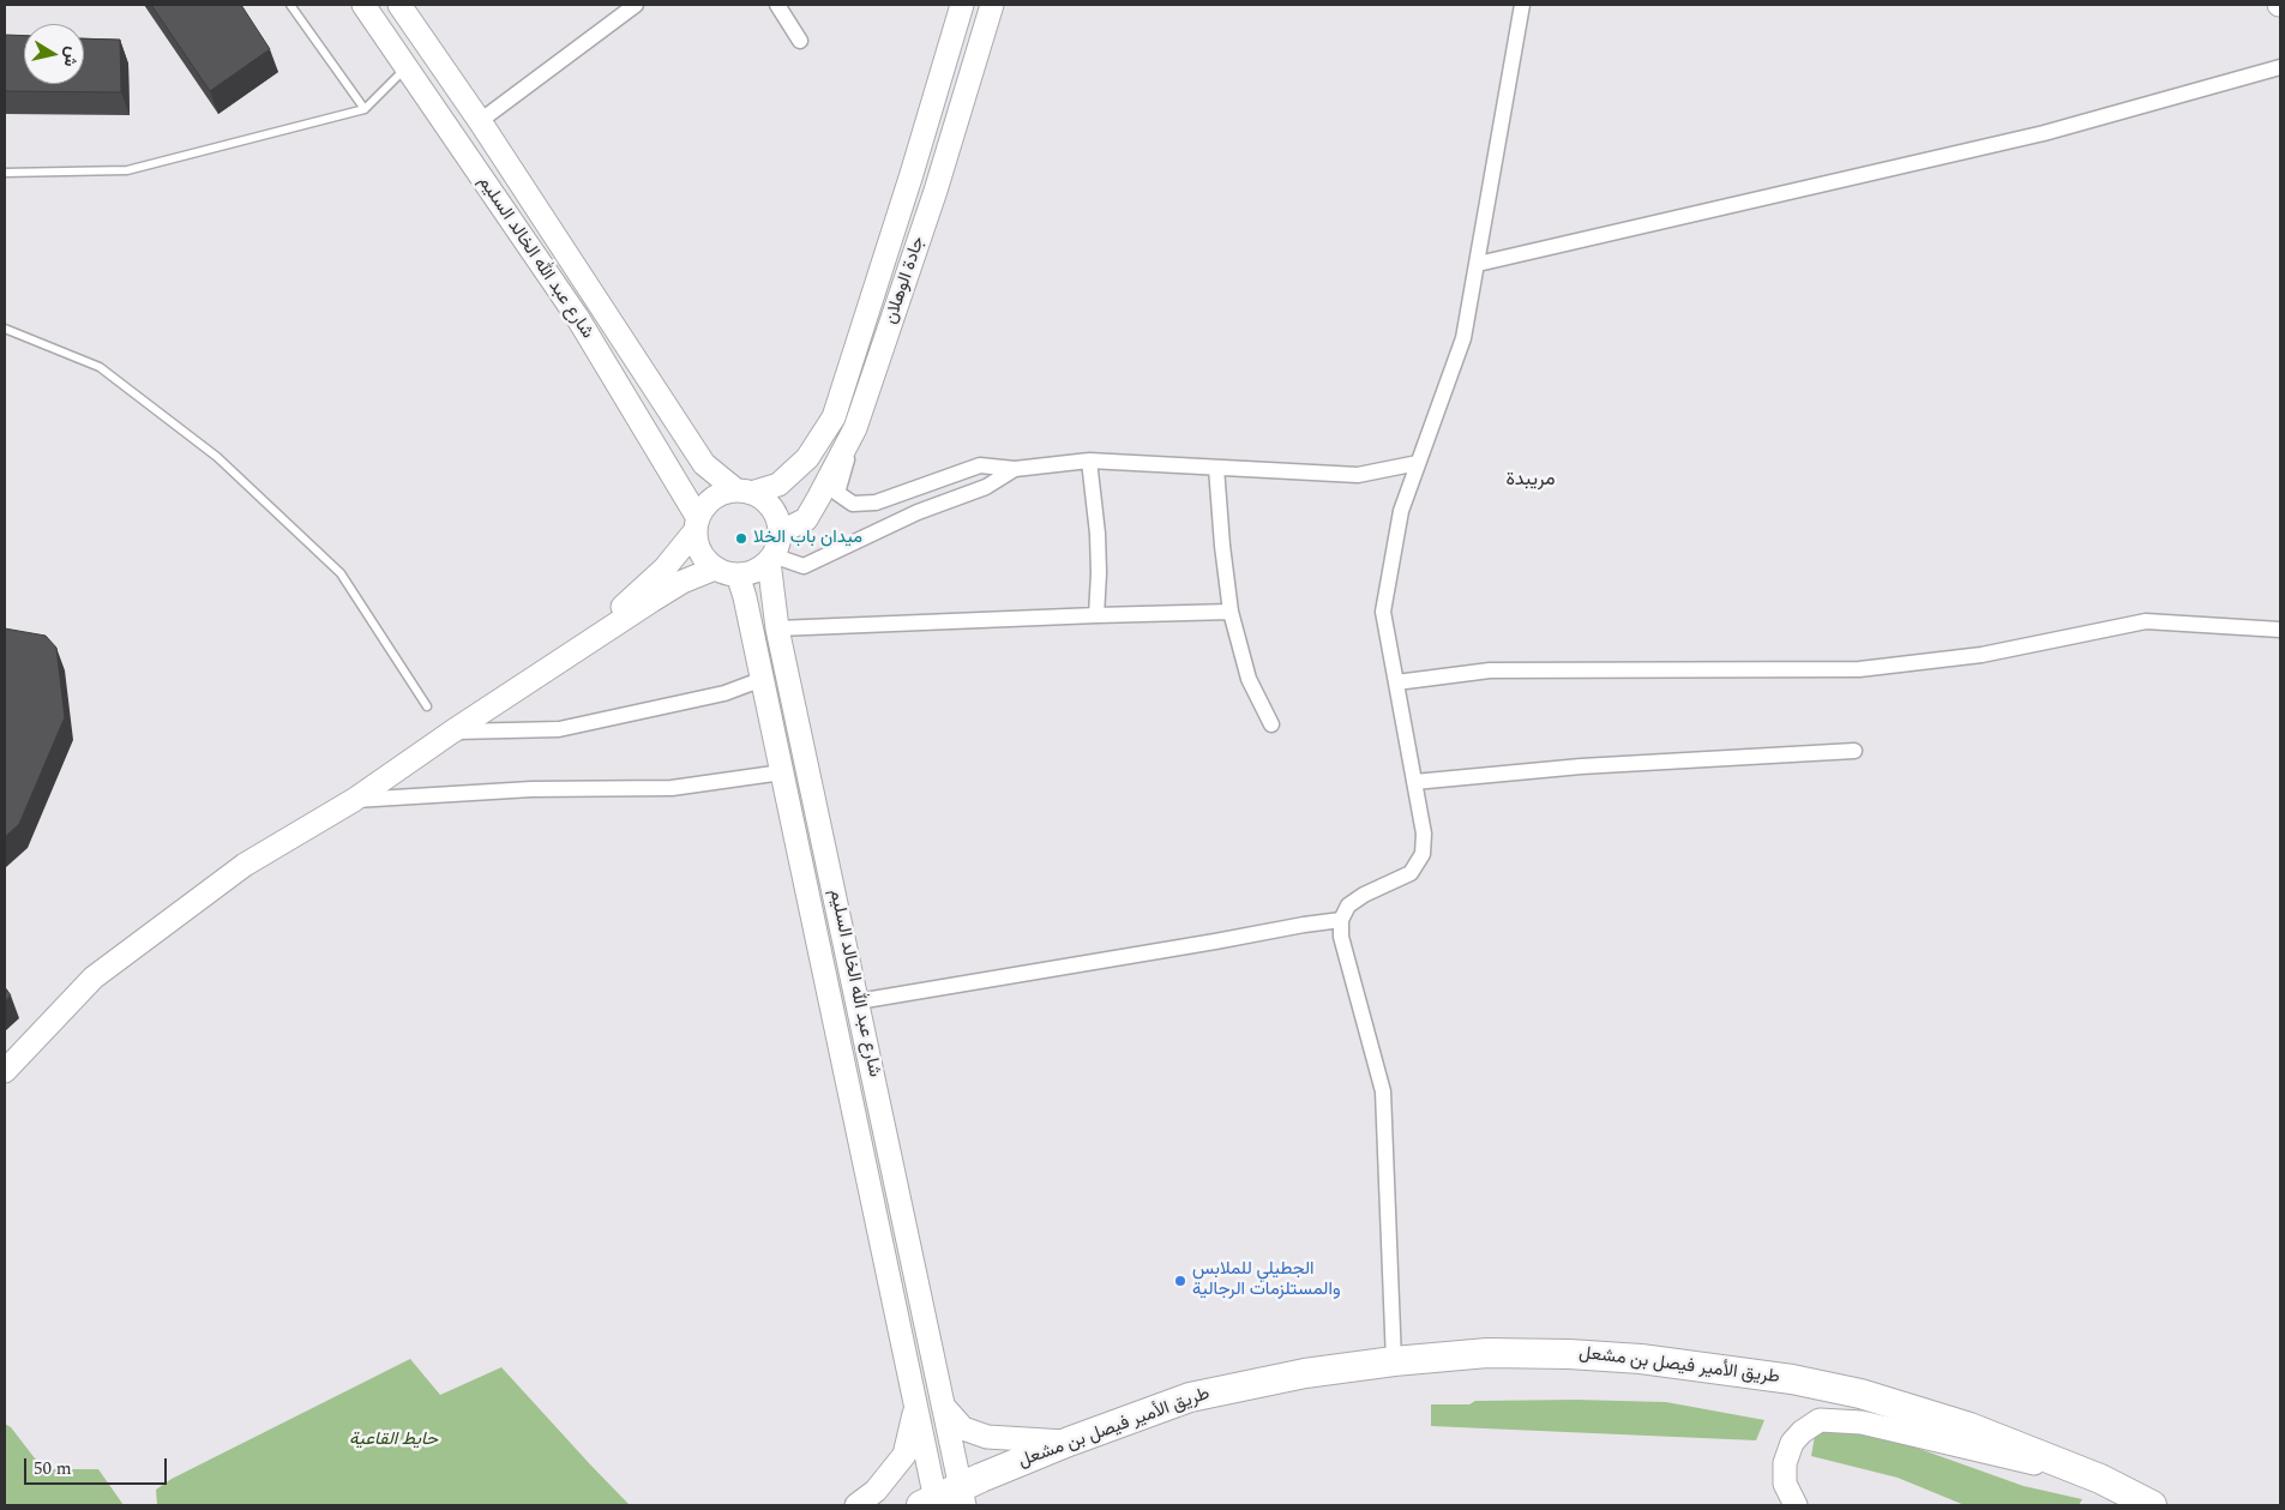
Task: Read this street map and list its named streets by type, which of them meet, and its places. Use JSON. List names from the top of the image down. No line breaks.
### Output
{"streets":{"highway":["طريق الأمير فيصل بن مشعل"],"street":["شارع عبد الله الخالد السليم","جادة الوهلان"]},"crossings":[["شارع عبد الله الخالد السليم","جادة الوهلان"],["شارع عبد الله الخالد السليم","طريق الأمير فيصل بن مشعل"]],"districts":["مريبدة"],"parks":["حايط القاعية"],"places":["ميدان باب الخلا","الجطيلي للملابس والمستلزمات الرجالية"],"scale_bar":"50 m","north":"right"}
